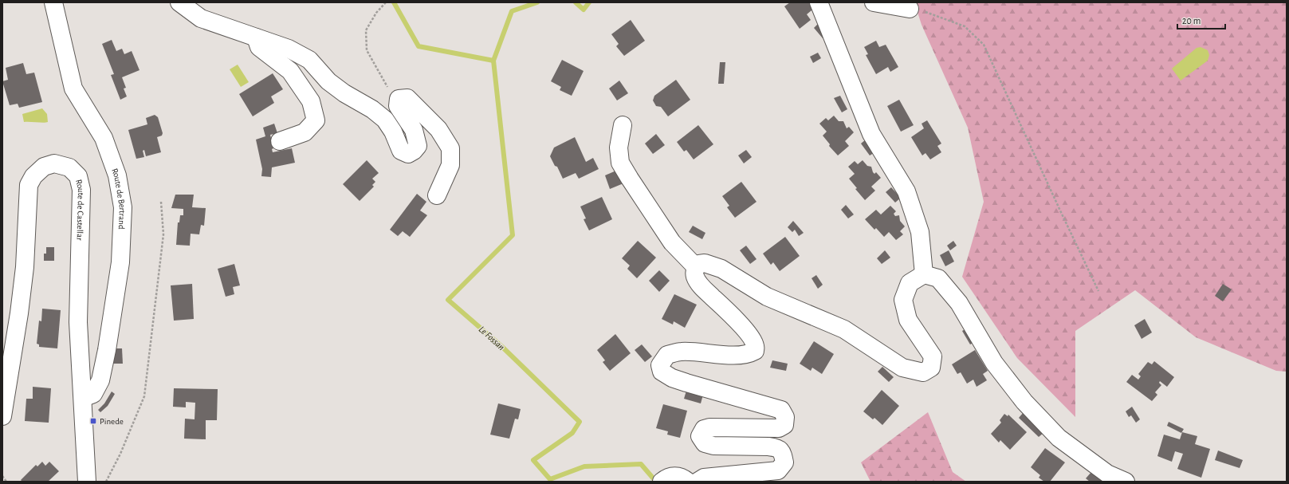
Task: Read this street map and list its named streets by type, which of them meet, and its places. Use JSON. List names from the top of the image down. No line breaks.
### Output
{"streets":{"street":["Route de Bertrand","Route de Castellar"]},"crossings":[["Route de Bertrand","Route de Castellar"]],"water":["Le Fossan"],"places":{"transit":["Pinede"]},"scale_bar":"20 m"}
